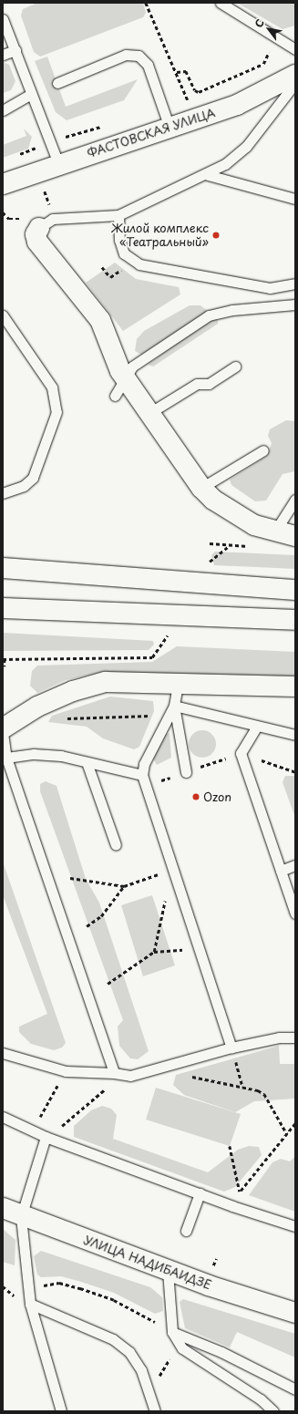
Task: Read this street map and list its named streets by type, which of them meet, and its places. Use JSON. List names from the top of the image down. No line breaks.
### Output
{"streets":{"main road":["ФАСТОВСКАЯ УЛИЦА","УЛИЦА НАДИБАИДЗЕ"]},"places":["Жилой комплекс «Театральный»","Ozon"],"north":"top left"}
